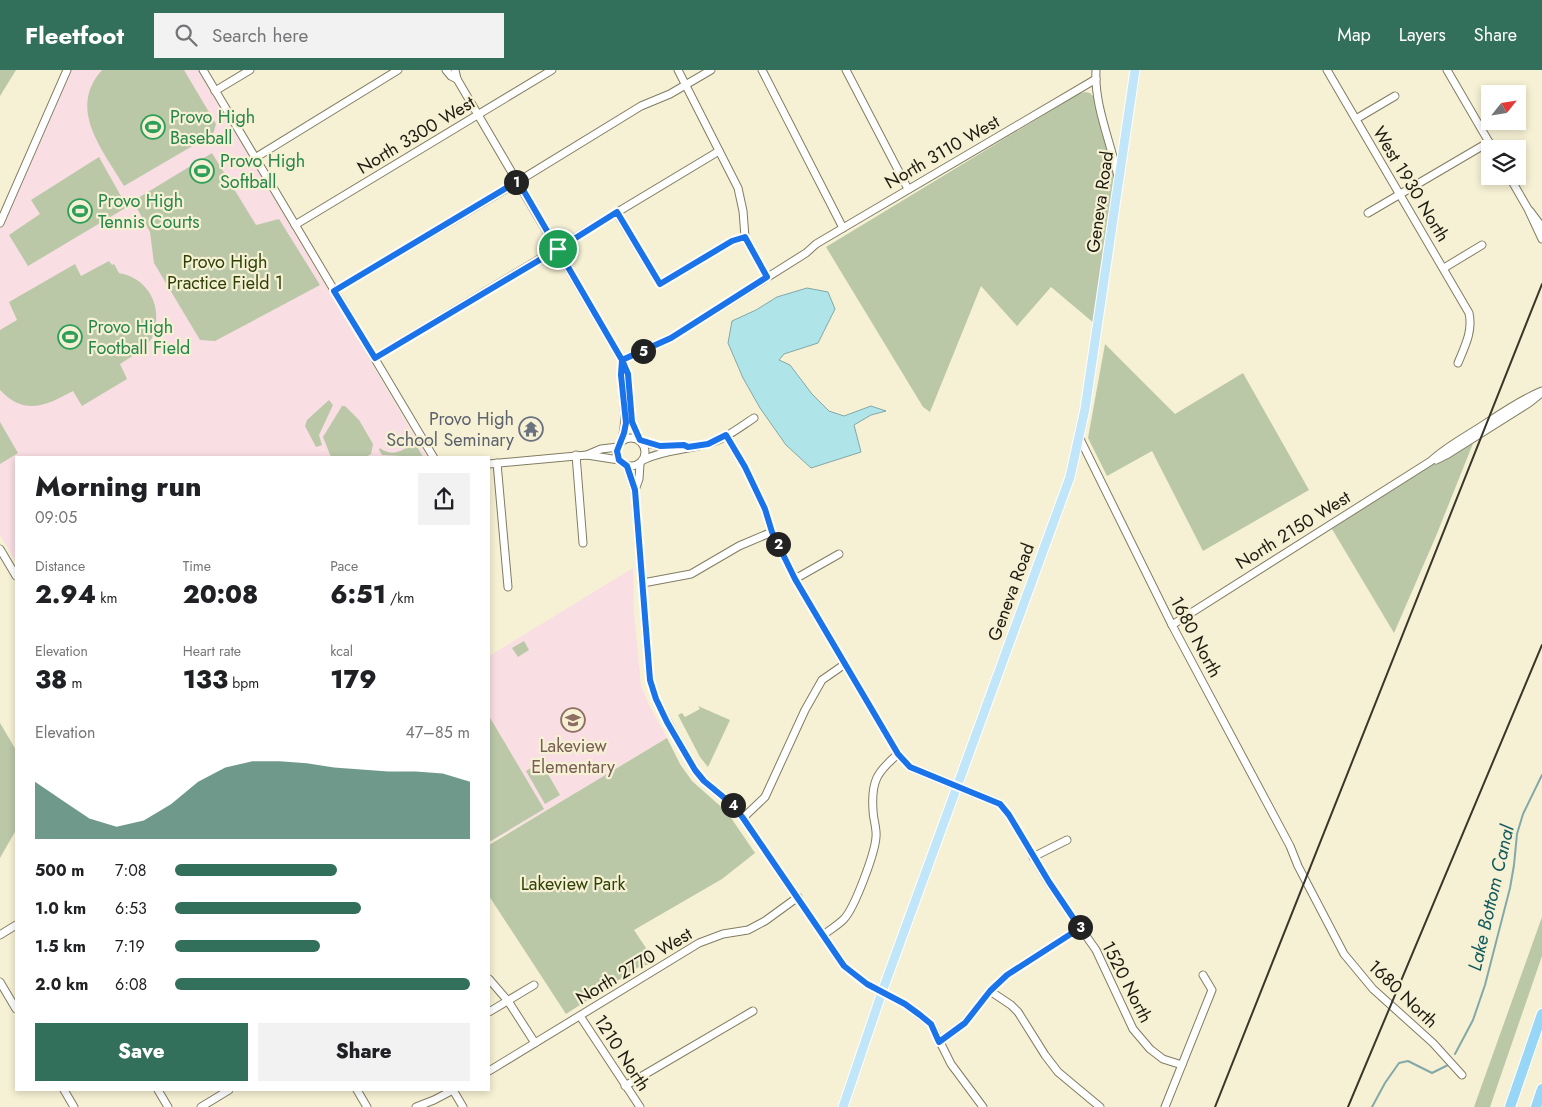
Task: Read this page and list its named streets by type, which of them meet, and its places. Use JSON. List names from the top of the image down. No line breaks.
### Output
{"streets":{"main road":["Geneva Road"],"street":["North 3300 West","North 3110 West","West 1930 North","North 2150 West","1680 North","North 2770 West","1520 North","1210 North"]},"crossings":[["Geneva Road","1680 North"],["Geneva Road","1520 North"],["North 2150 West","1680 North"],["North 2770 West","1210 North"]],"water":["Lake Bottom Canal"],"parks":["Provo High Practice Field 1","Lakeview Park"],"places":{"sports":["Provo High Baseball","Provo High Softball","Provo High Tennis Courts","Provo High Football Field"],"temple":["Provo High School Seminary"],"school or university":["Lakeview Elementary"]},"north":"top right","page":{"header":"Fleetfoot","search":"Search here","nav":["Map","Layers","Share"],"pins":["1","5","2","4","3"],"heading":["Morning run","09:05"],"stats":[["Distance","2.94 km"],["Time","20:08"],["Pace","6:51 /km"],["Elevation","38 m"],["Heart rate","133 bpm"],["kcal","179"]],"chart":["Elevation","47–85 m"],"list":[{"name":"500 m","note":"7:08"},{"name":"1.0 km","note":"6:53"},{"name":"1.5 km","note":"7:19"},{"name":"2.0 km","note":"6:08"}],"buttons":["Save","Share"]}}
